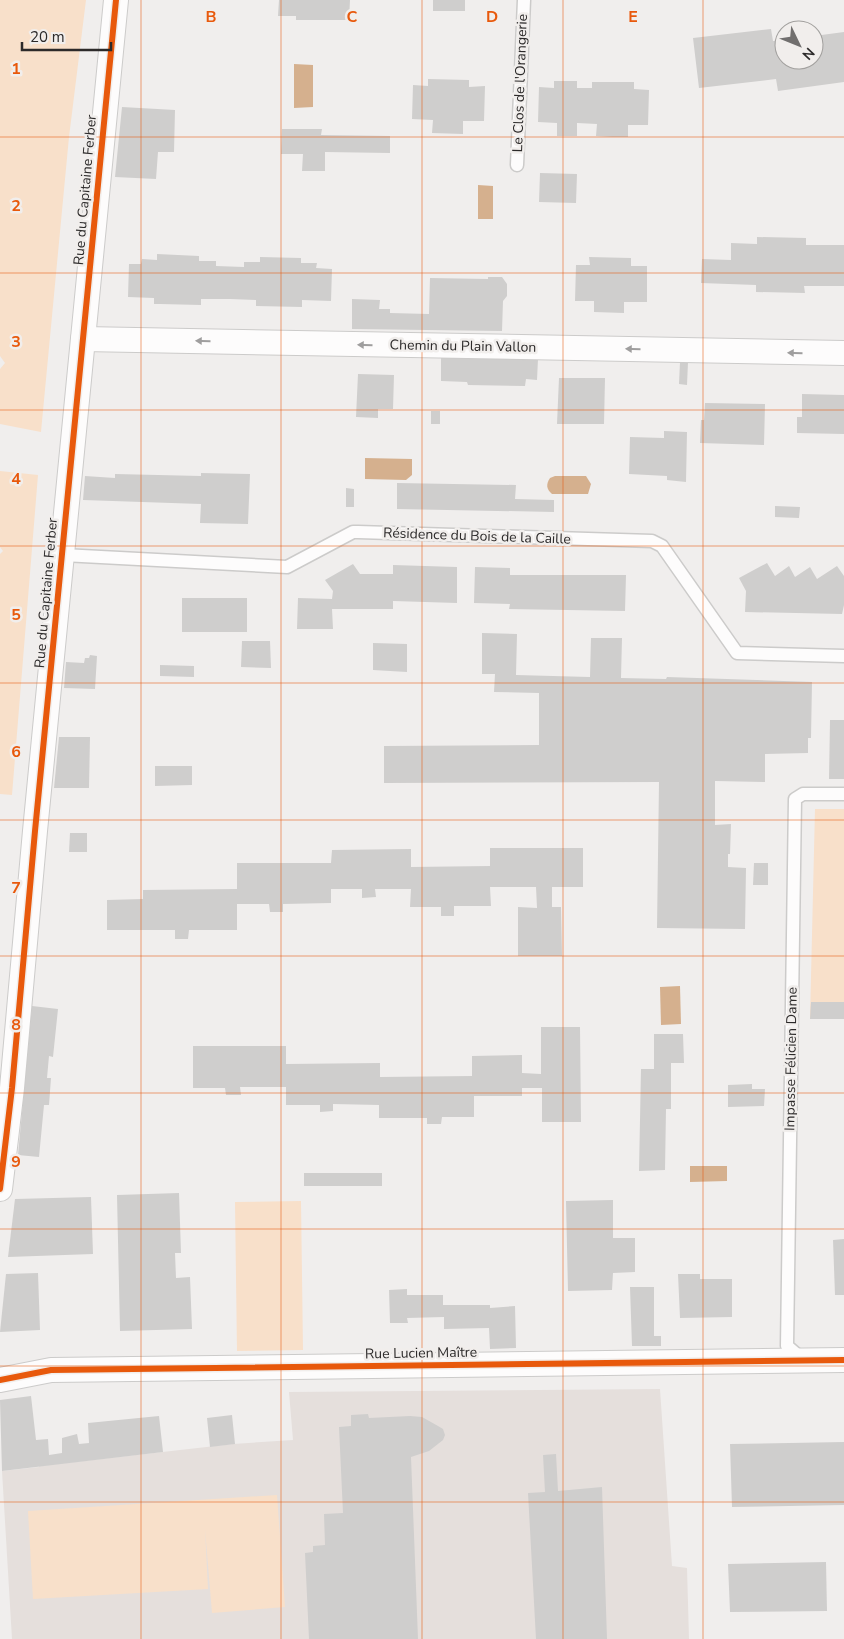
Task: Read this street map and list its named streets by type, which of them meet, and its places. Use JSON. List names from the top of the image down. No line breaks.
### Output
{"streets":{"street":["Rue du Capitaine Ferber","Chemin du Plain Vallon","Rue Lucien Maître"],"lane":["Le Clos de l'Orangerie","Résidence du Bois de la Caille","Impasse Félicien Dame"]},"crossings":[["Rue du Capitaine Ferber","Chemin du Plain Vallon"],["Rue du Capitaine Ferber","Résidence du Bois de la Caille"],["Impasse Félicien Dame","Rue Lucien Maître"]],"one_way":["Chemin du Plain Vallon"],"scale_bar":"20 m","north":"bottom right","grid":{"columns":["B","C","D","E"],"rows":["1","2","3","4","5","6","7","8","9"]}}
